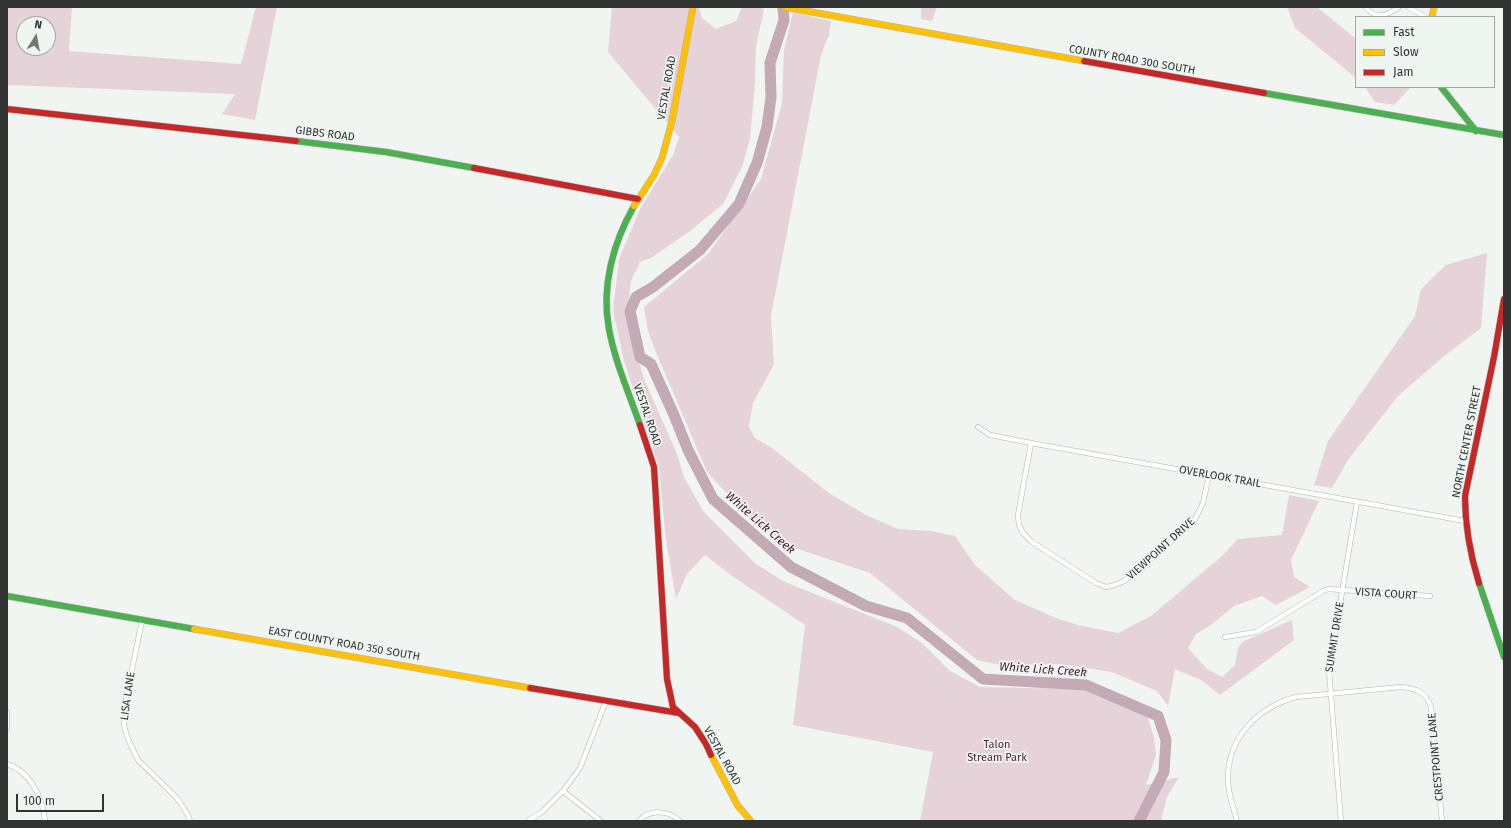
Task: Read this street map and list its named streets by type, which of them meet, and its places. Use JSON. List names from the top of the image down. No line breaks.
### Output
{"streets":{"street":["COUNTY ROAD 300 SOUTH","VESTAL ROAD","GIBBS ROAD","NORTH CENTER STREET","OVERLOOK TRAIL","VIEWPOINT DRIVE","VISTA COURT","SUMMIT DRIVE","EAST COUNTY ROAD 350 SOUTH","LISA LANE","CRESTPOINT LANE"]},"crossings":[["VESTAL ROAD","GIBBS ROAD"],["VESTAL ROAD","EAST COUNTY ROAD 350 SOUTH"],["NORTH CENTER STREET","OVERLOOK TRAIL"],["OVERLOOK TRAIL","VIEWPOINT DRIVE"],["OVERLOOK TRAIL","SUMMIT DRIVE"],["VISTA COURT","SUMMIT DRIVE"],["SUMMIT DRIVE","CRESTPOINT LANE"],["EAST COUNTY ROAD 350 SOUTH","LISA LANE"]],"water":["White Lick Creek"],"parks":["Talon Stream Park"],"legend":["Fast","Slow","Jam"],"scale_bar":"100 m","north":"top"}
